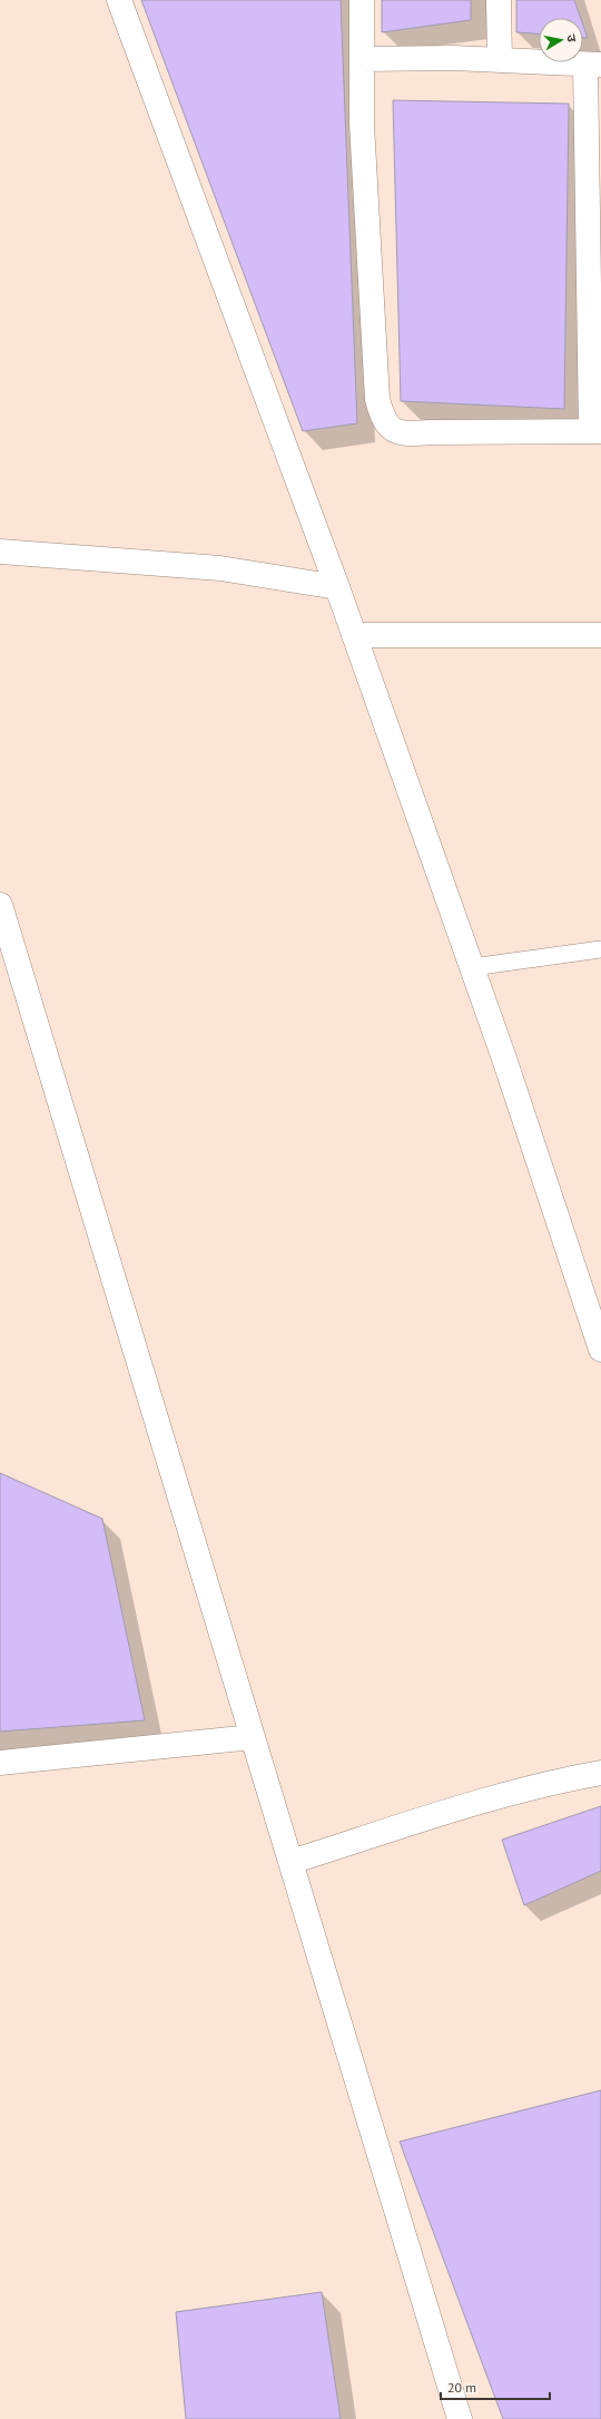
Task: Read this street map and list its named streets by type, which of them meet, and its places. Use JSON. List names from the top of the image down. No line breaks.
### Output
{"scale_bar":"20 m","north":"right"}
